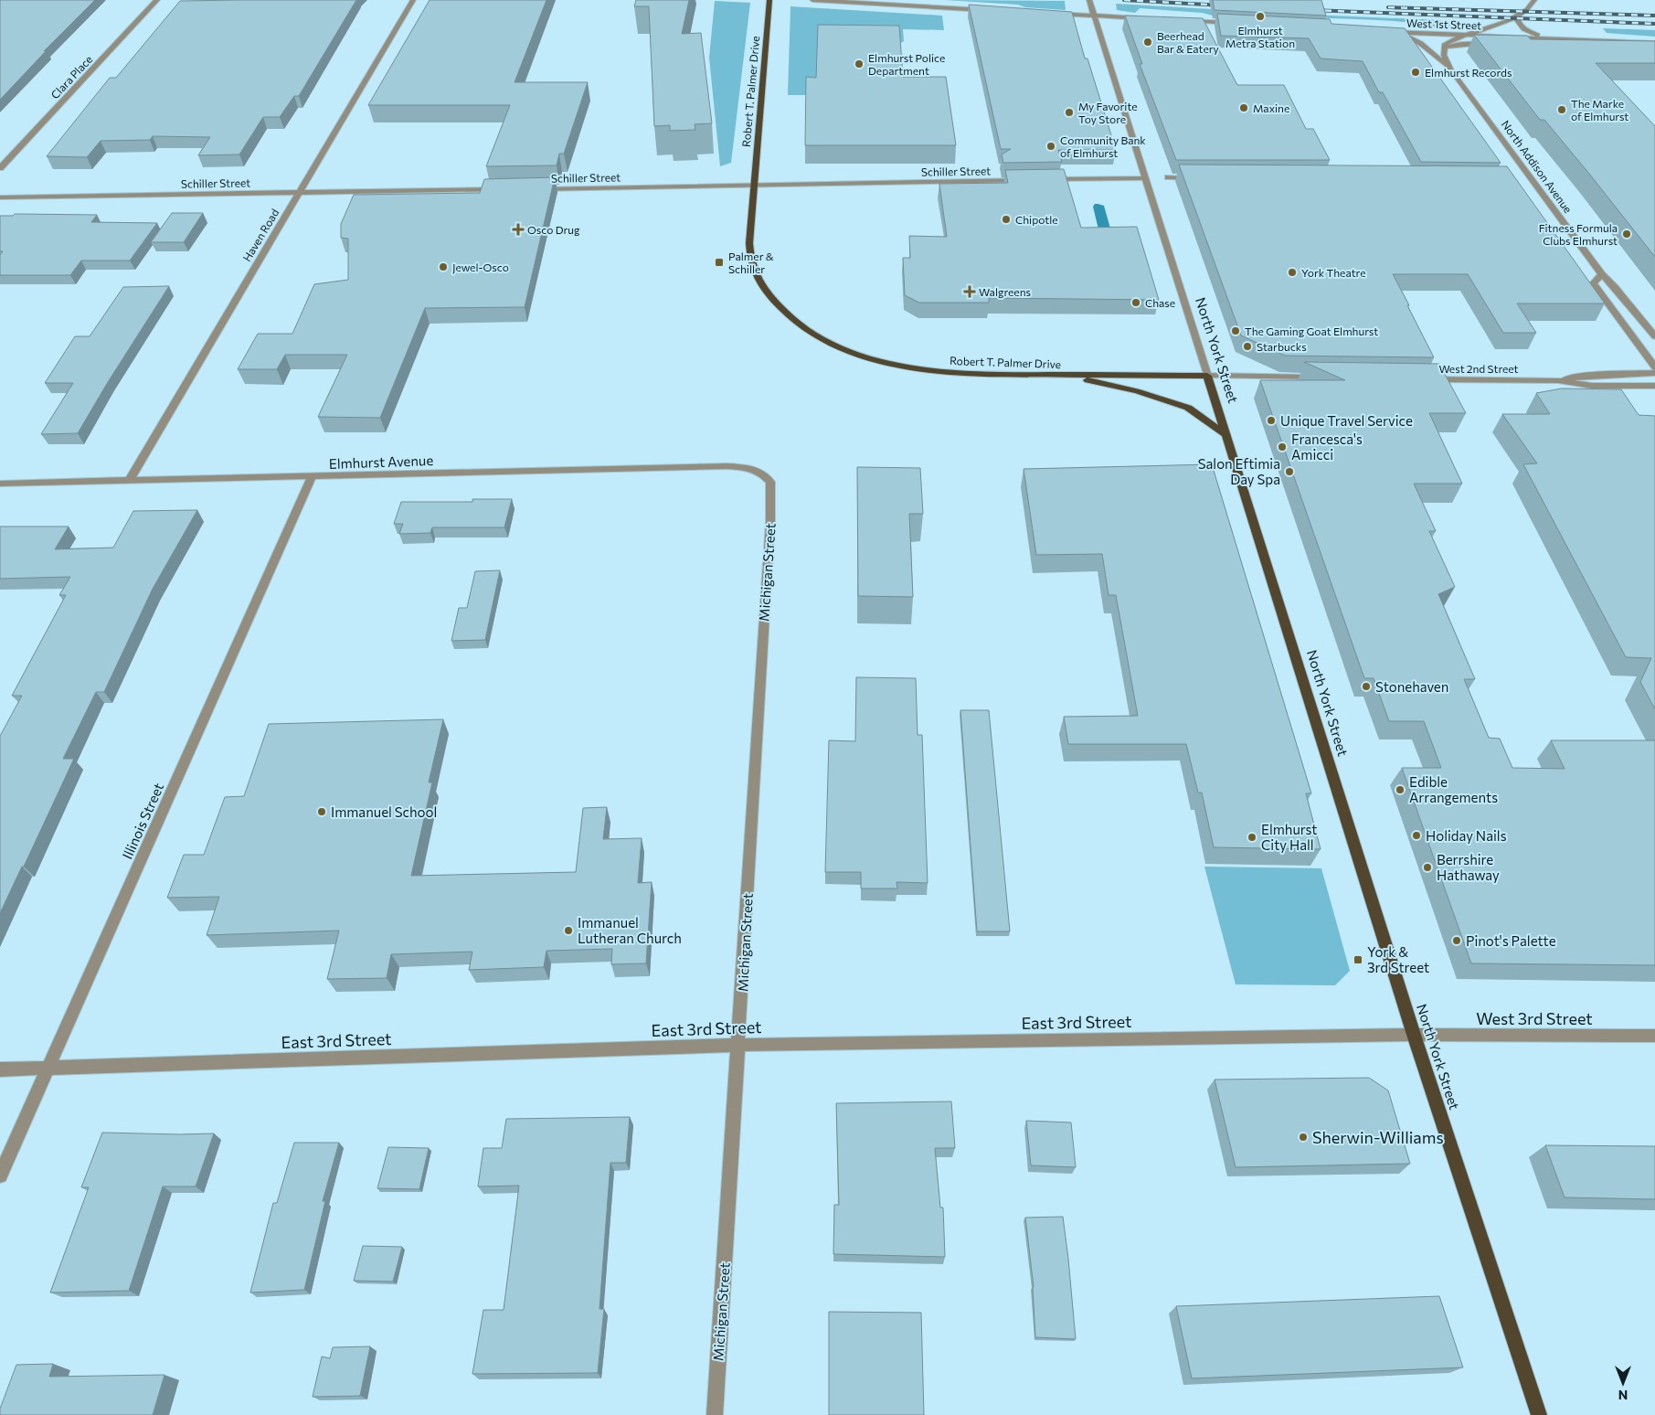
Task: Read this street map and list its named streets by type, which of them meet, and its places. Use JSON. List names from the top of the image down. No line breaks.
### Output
{"streets":{"main road":["Robert T. Palmer Drive","North York Street"],"street":["West 1st Street","Clara Place","North Addison Avenue","Schiller Street","Haven Road","West 2nd Street","Elmhurst Avenue","Michigan Street","Illinois Street","West 3rd Street","East 3rd Street"]},"crossings":[["West 1st Street","North Addison Avenue"],["Robert T. Palmer Drive","Schiller Street"],["Robert T. Palmer Drive","North York Street"],["Schiller Street","Haven Road"],["Haven Road","Elmhurst Avenue"],["North York Street","West 3rd Street"],["North York Street","East 3rd Street"],["Elmhurst Avenue","Michigan Street"],["Elmhurst Avenue","Illinois Street"],["Michigan Street","East 3rd Street"],["Illinois Street","East 3rd Street"],["West 3rd Street","East 3rd Street"]],"places":{"other":["Elmhurst Metra Station","Beerhead Bar & Eatery","Elmhurst Police Department","Elmhurst Records","Maxine","The Marke of Elmhurst","My Favorite Toy Store","Community Bank of Elmhurst","Chipotle","Fitness Formula Clubs Elmhurst","Jewel-Osco","York Theatre","Chase","The Gaming Goat Elmhurst","Starbucks","Unique Travel Service","Francesca's Amicci","Salon Eftimia Day Spa","Stonehaven","Edible Arrangements","Immanuel School","Holiday Nails","Elmhurst City Hall","Berrshire Hathaway","Immanuel Lutheran Church","Pinot's Palette","Sherwin-Williams"],"health":["Osco Drug","Walgreens"],"transit":["Palmer & Schiller","York & 3rd Street"]},"north":"bottom"}
